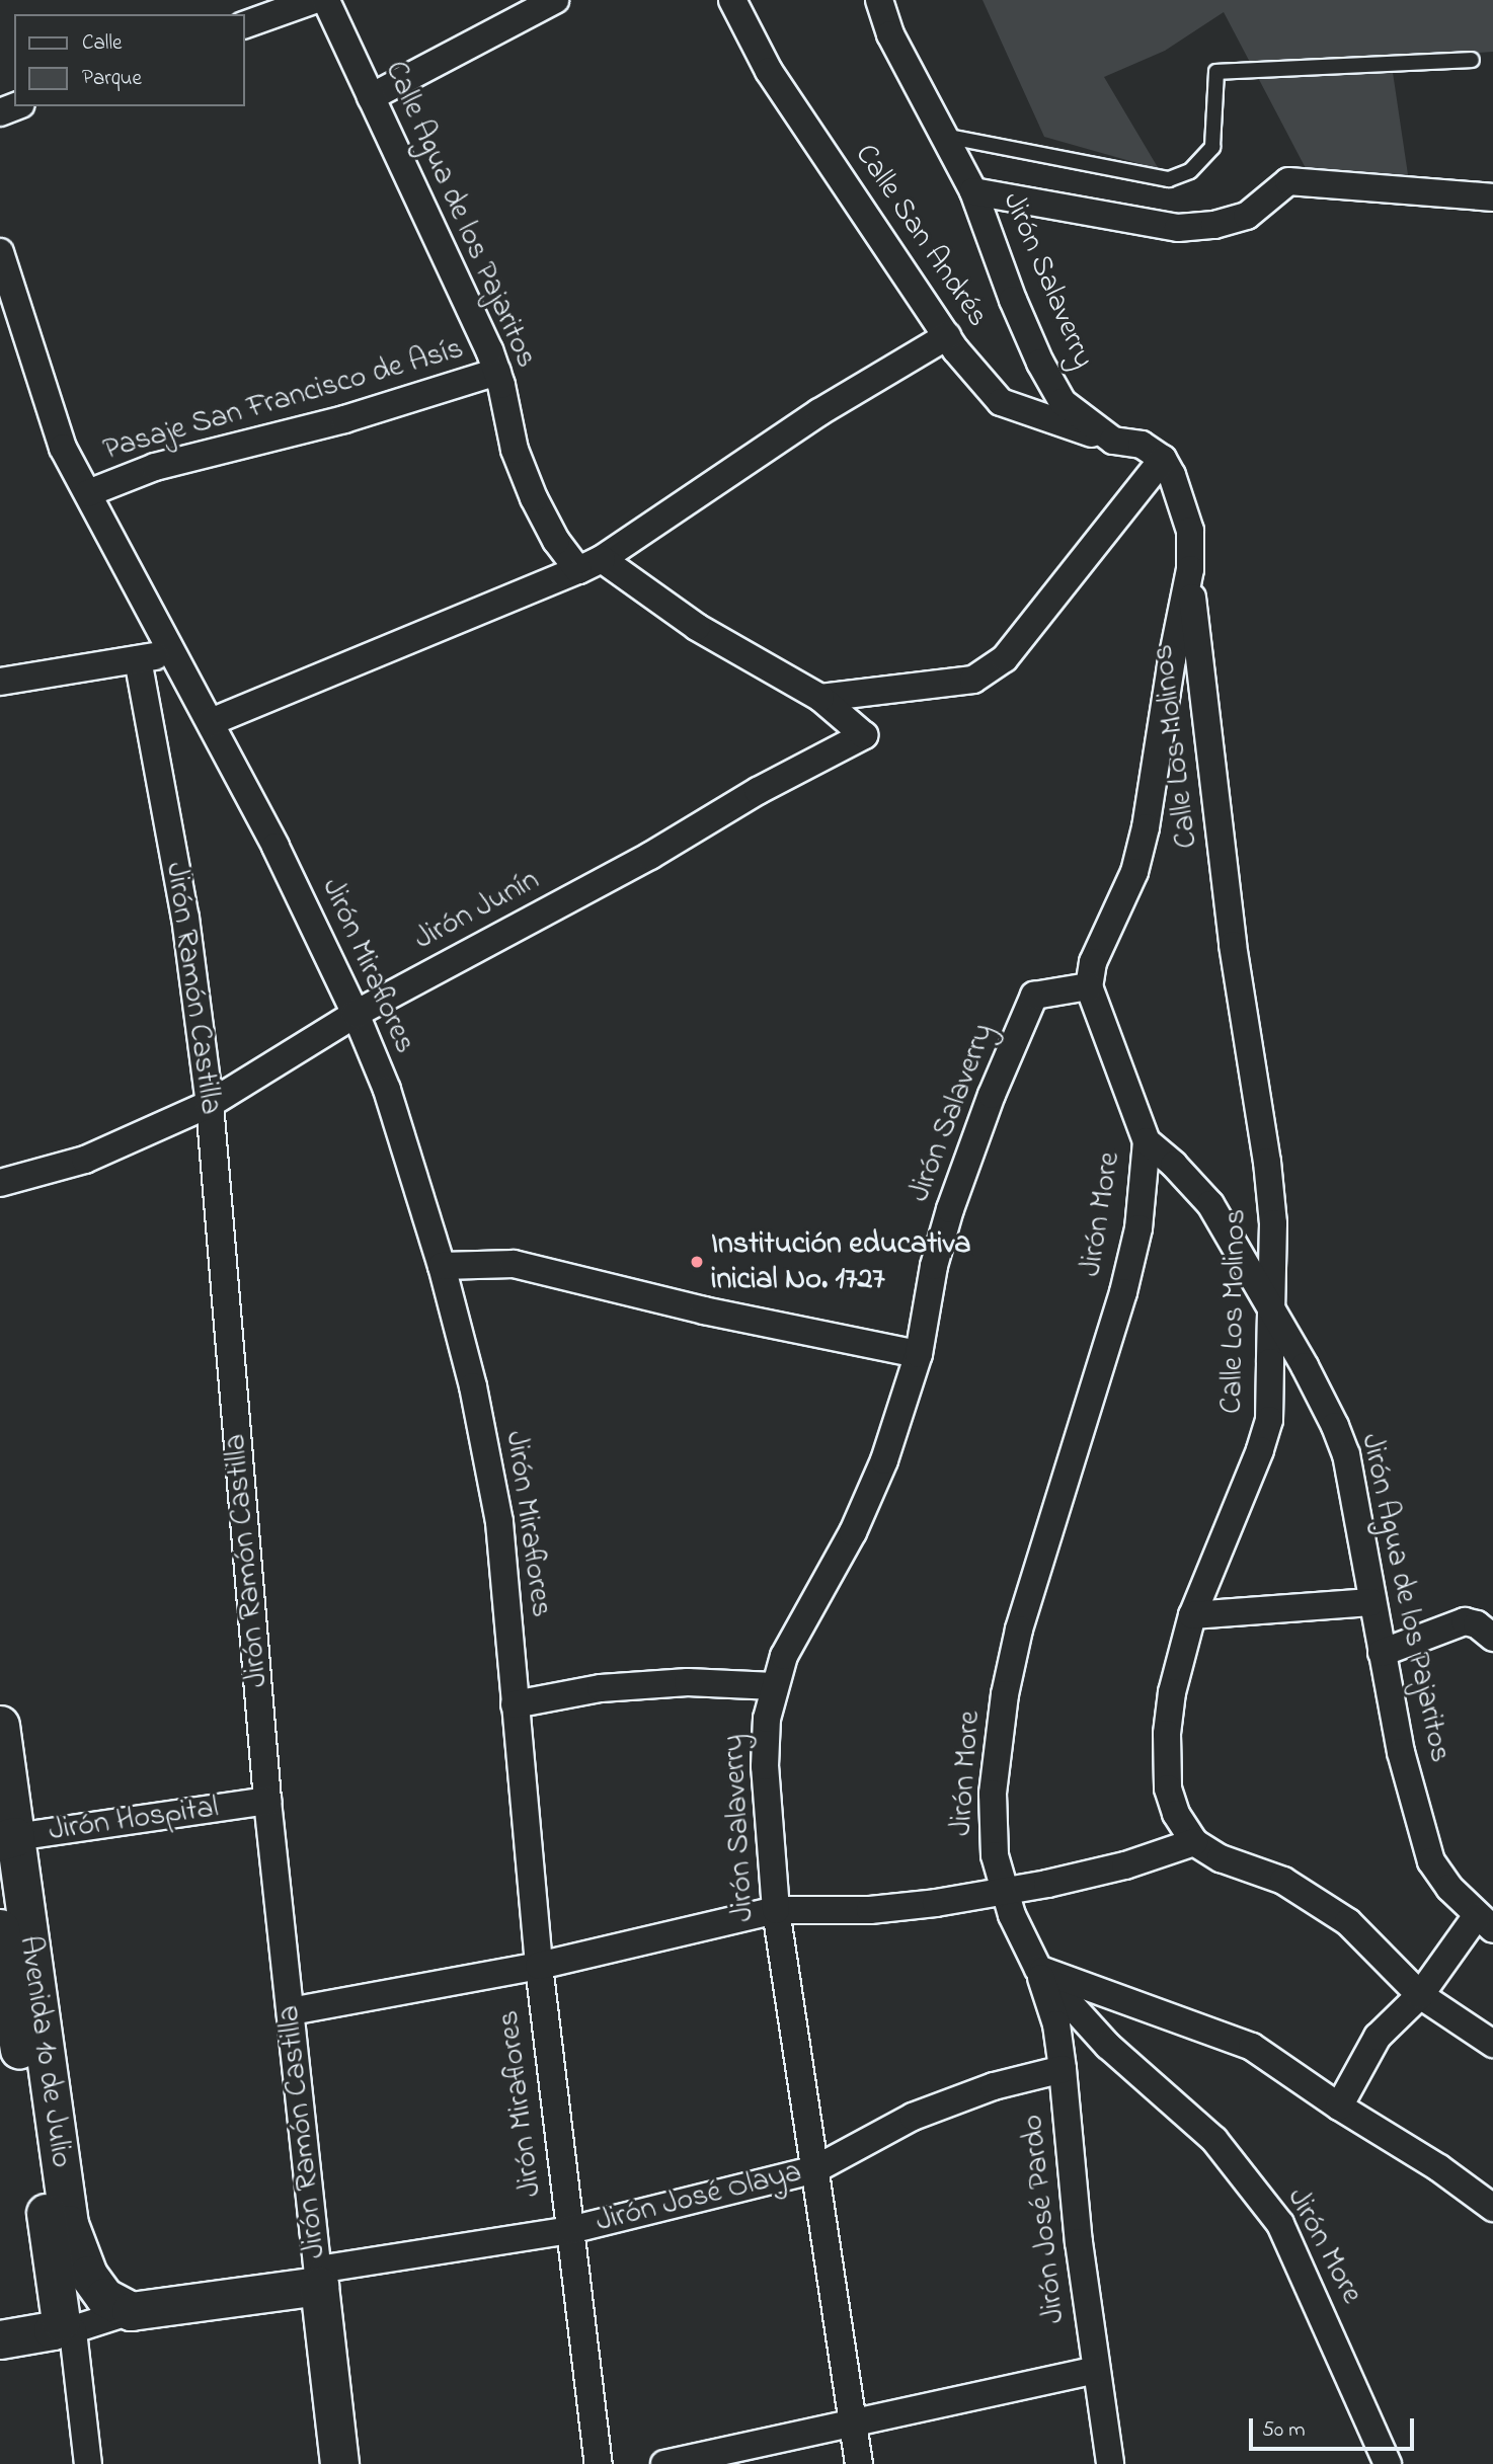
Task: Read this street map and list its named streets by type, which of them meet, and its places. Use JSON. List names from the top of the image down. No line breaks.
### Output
{"streets":{"highway":["Avenida 10 de Julio"],"street":["Calle Agua de los Pajaritos","Calle San Andrés","Jirón Salaverry","Pasaje San Francisco de Asís","Calle Los Molinos","Jirón Junín","Jirón Miraflores","Jirón Ramón Castilla","Jirón More","Jirón Agua de los Pajaritos","Jirón Hospital","Jirón José Olaya","Jirón José Pardo"]},"crossings":[["Calle Agua de los Pajaritos","Pasaje San Francisco de Asís"],["Calle Agua de los Pajaritos","Jirón Junín"],["Calle San Andrés","Jirón Salaverry"],["Jirón Salaverry","Jirón More"],["Jirón Salaverry","Jirón José Olaya"],["Calle Los Molinos","Jirón Agua de los Pajaritos"],["Jirón Junín","Jirón Miraflores"],["Jirón Junín","Jirón Ramón Castilla"],["Jirón Miraflores","Jirón José Olaya"],["Jirón Ramón Castilla","Jirón Hospital"],["Jirón Ramón Castilla","Jirón José Olaya"],["Jirón More","Jirón Agua de los Pajaritos"],["Jirón More","Jirón José Pardo"],["Jirón Hospital","Avenida 10 de Julio"],["Avenida 10 de Julio","Jirón José Olaya"],["Jirón José Olaya","Jirón José Pardo"]],"places":["Institución educativa inicial No. 1727"],"legend":["Calle","Parque"],"scale_bar":"50 m"}
